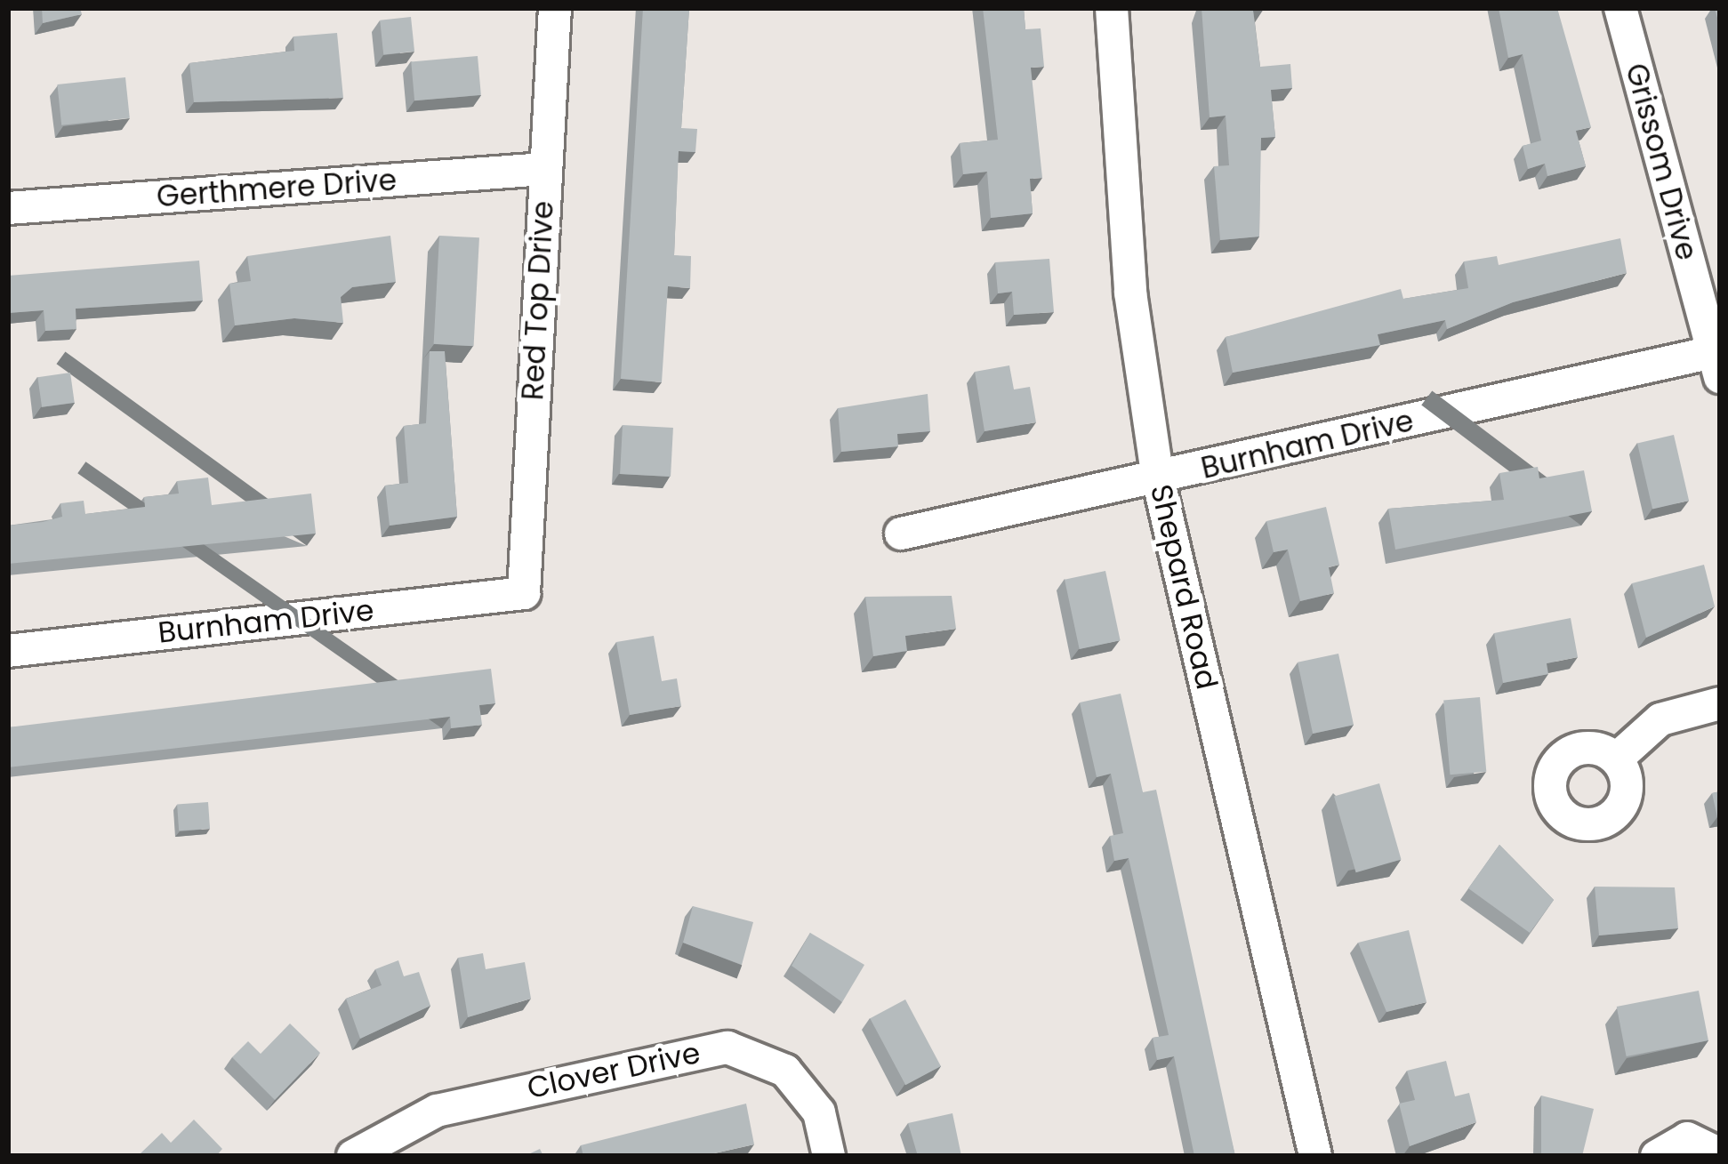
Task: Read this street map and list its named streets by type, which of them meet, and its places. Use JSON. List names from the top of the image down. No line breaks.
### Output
{"streets":{"street":["Grissom Drive","Gerthmere Drive","Red Top Drive","Burnham Drive","Shepard Road","Clover Drive"]},"crossings":[["Grissom Drive","Burnham Drive"],["Gerthmere Drive","Red Top Drive"],["Red Top Drive","Burnham Drive"],["Burnham Drive","Shepard Road"]]}
